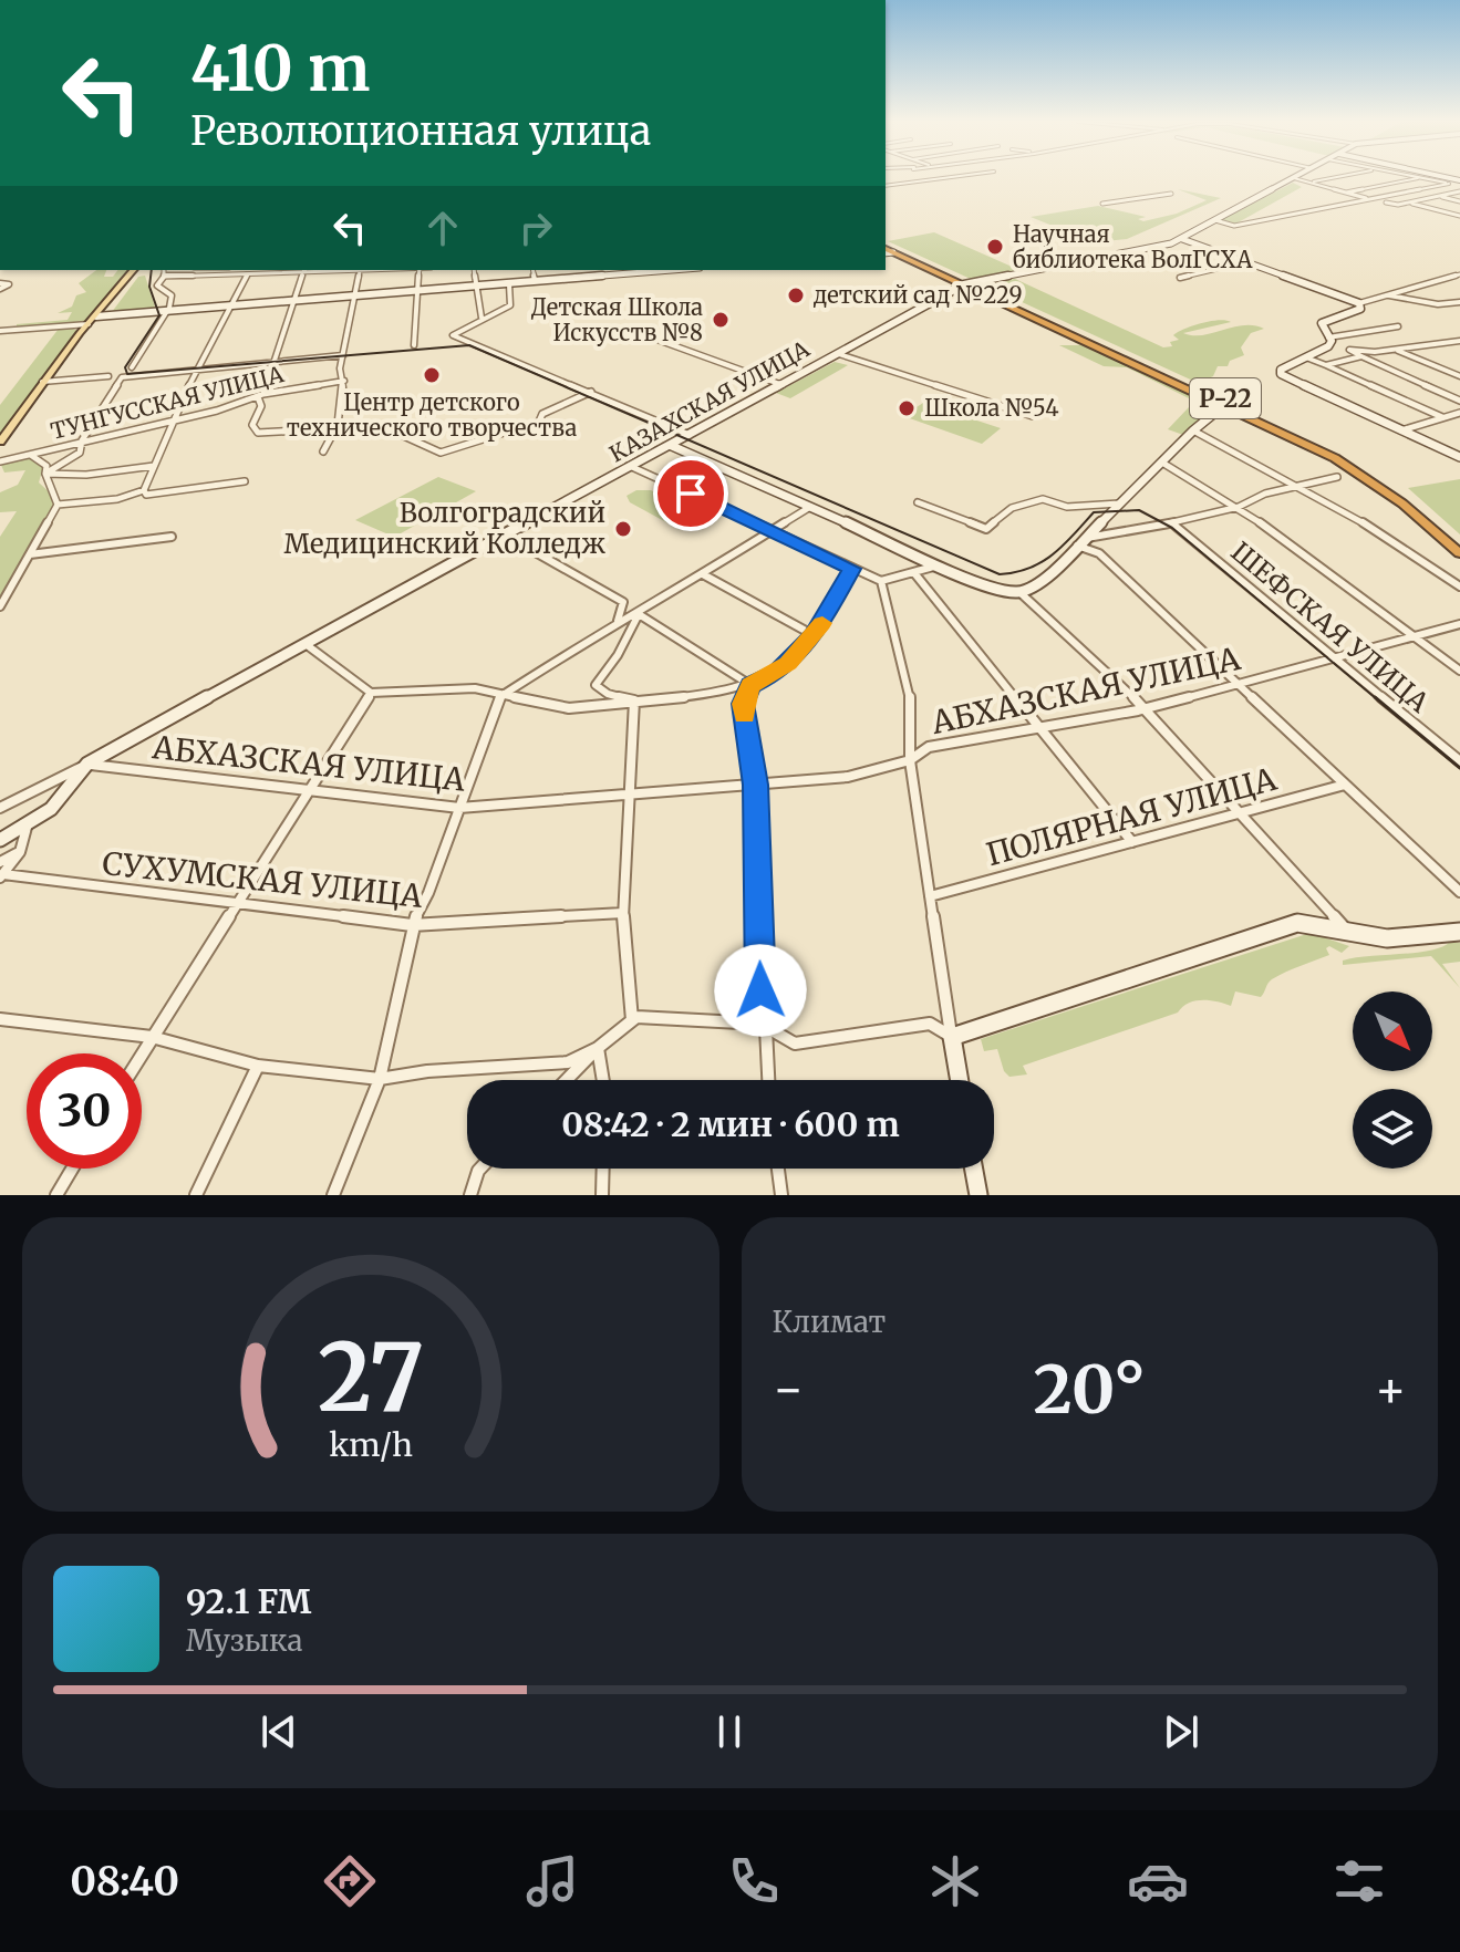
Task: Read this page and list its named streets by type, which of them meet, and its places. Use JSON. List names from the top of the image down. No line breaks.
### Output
{"streets":{"highway":["Р-22"],"street":["КАЗАХСКАЯ УЛИЦА","ТУНГУССКАЯ УЛИЦА","ШЕФСКАЯ УЛИЦА","АБХАЗСКАЯ УЛИЦА","ПОЛЯРНАЯ УЛИЦА","СУХУМСКАЯ УЛИЦА"]},"crossings":[["Р-22","КАЗАХСКАЯ УЛИЦА"],["КАЗАХСКАЯ УЛИЦА","АБХАЗСКАЯ УЛИЦА"],["ШЕФСКАЯ УЛИЦА","АБХАЗСКАЯ УЛИЦА"]],"places":["Научная библиотека ВолГСХА","детский сад №229","Детская Школа Искусств №8","Центр детского технического творчества","Школа №54","Волгоградский Медицинский Колледж"],"north":"bottom right","page":{"turn":["410 m","Революционная улица"],"limit":"30","trip":"08:42 · 2 мин · 600 m","tile":"Климат","heat":["−","20°","+"],"song":["92.1 FM","Музыка"],"tabs":"08:40","gauge":["27","km/h"]}}
